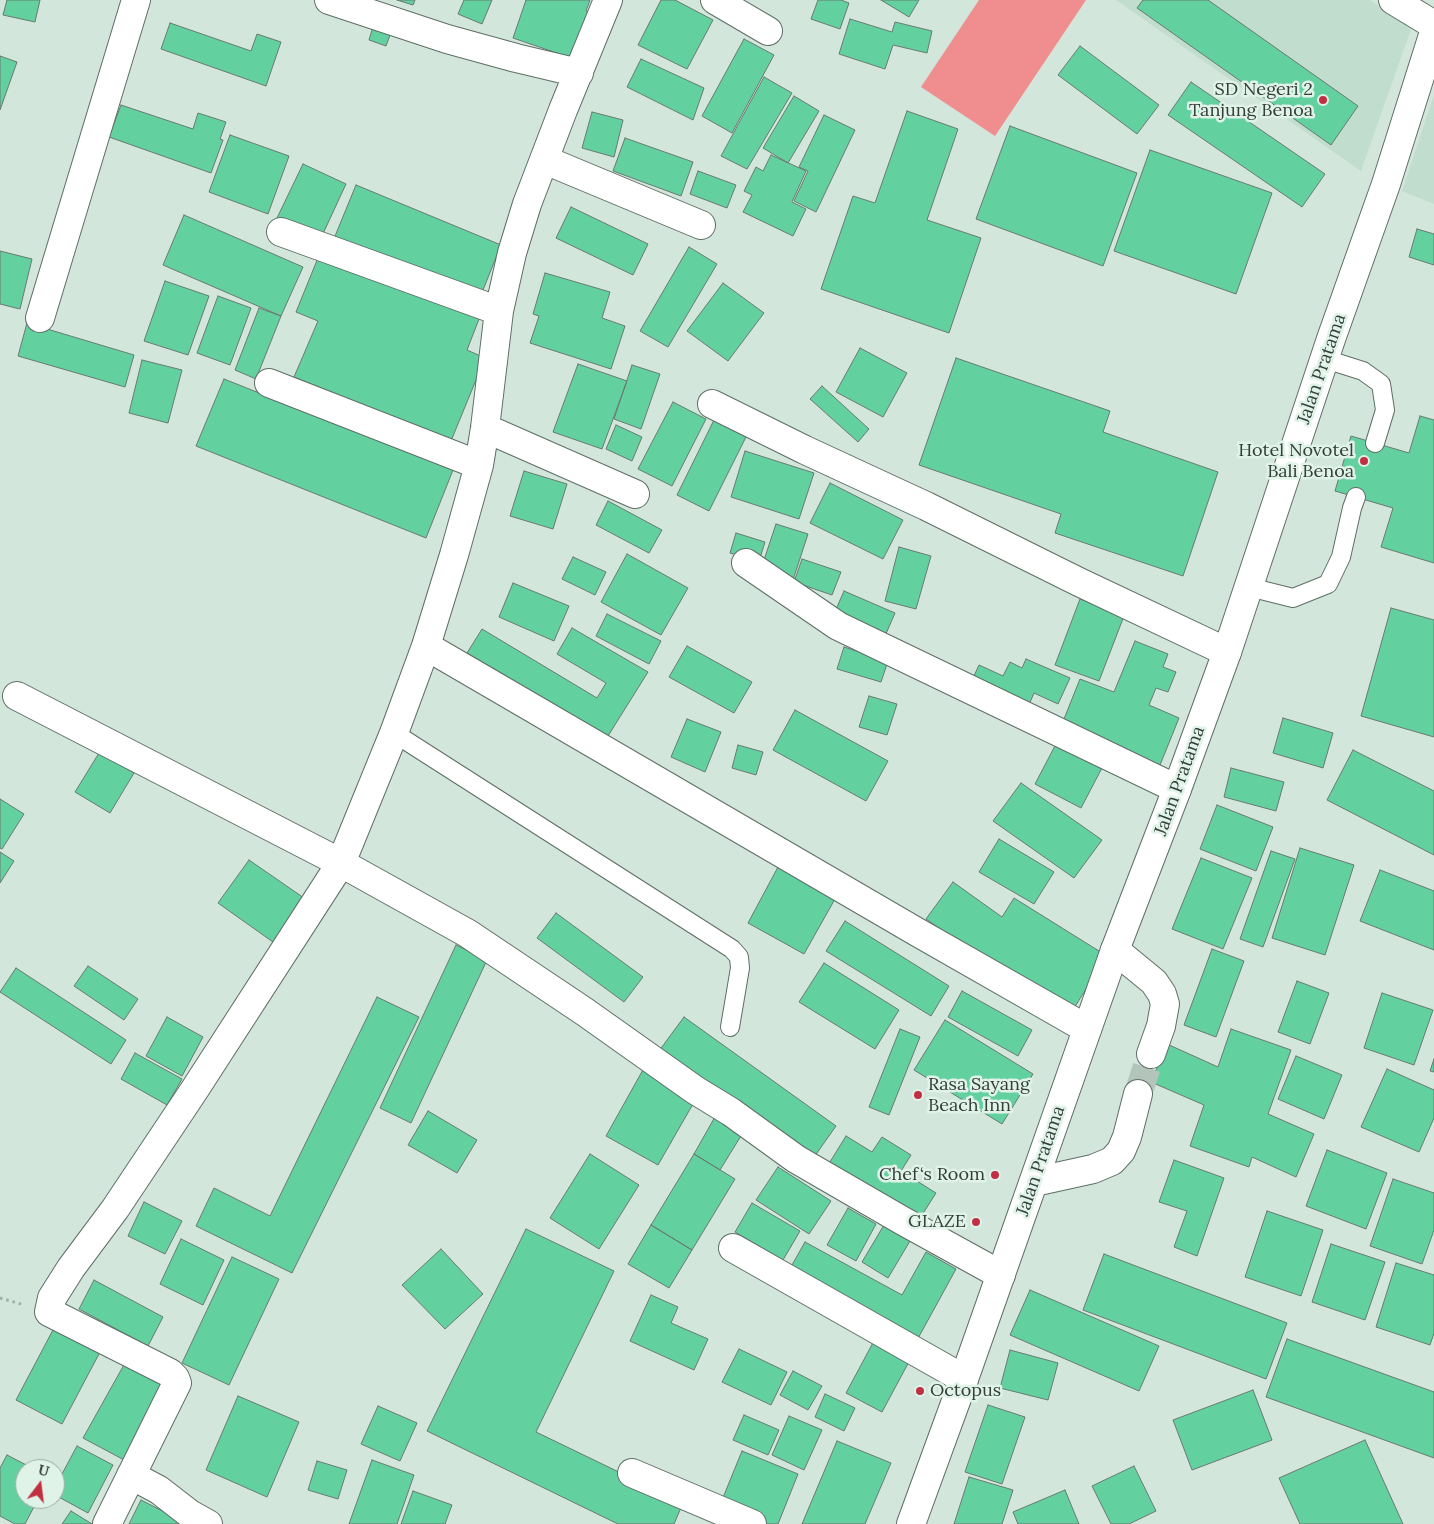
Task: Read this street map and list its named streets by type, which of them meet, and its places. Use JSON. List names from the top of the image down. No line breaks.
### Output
{"streets":{"street":["Jalan Pratama"]},"places":["SD Negeri 2 Tanjung Benoa","Hotel Novotel Bali Benoa","Rasa Sayang Beach Inn","Chef‘s Room","GLAZE","Octopus"],"north":"top"}
